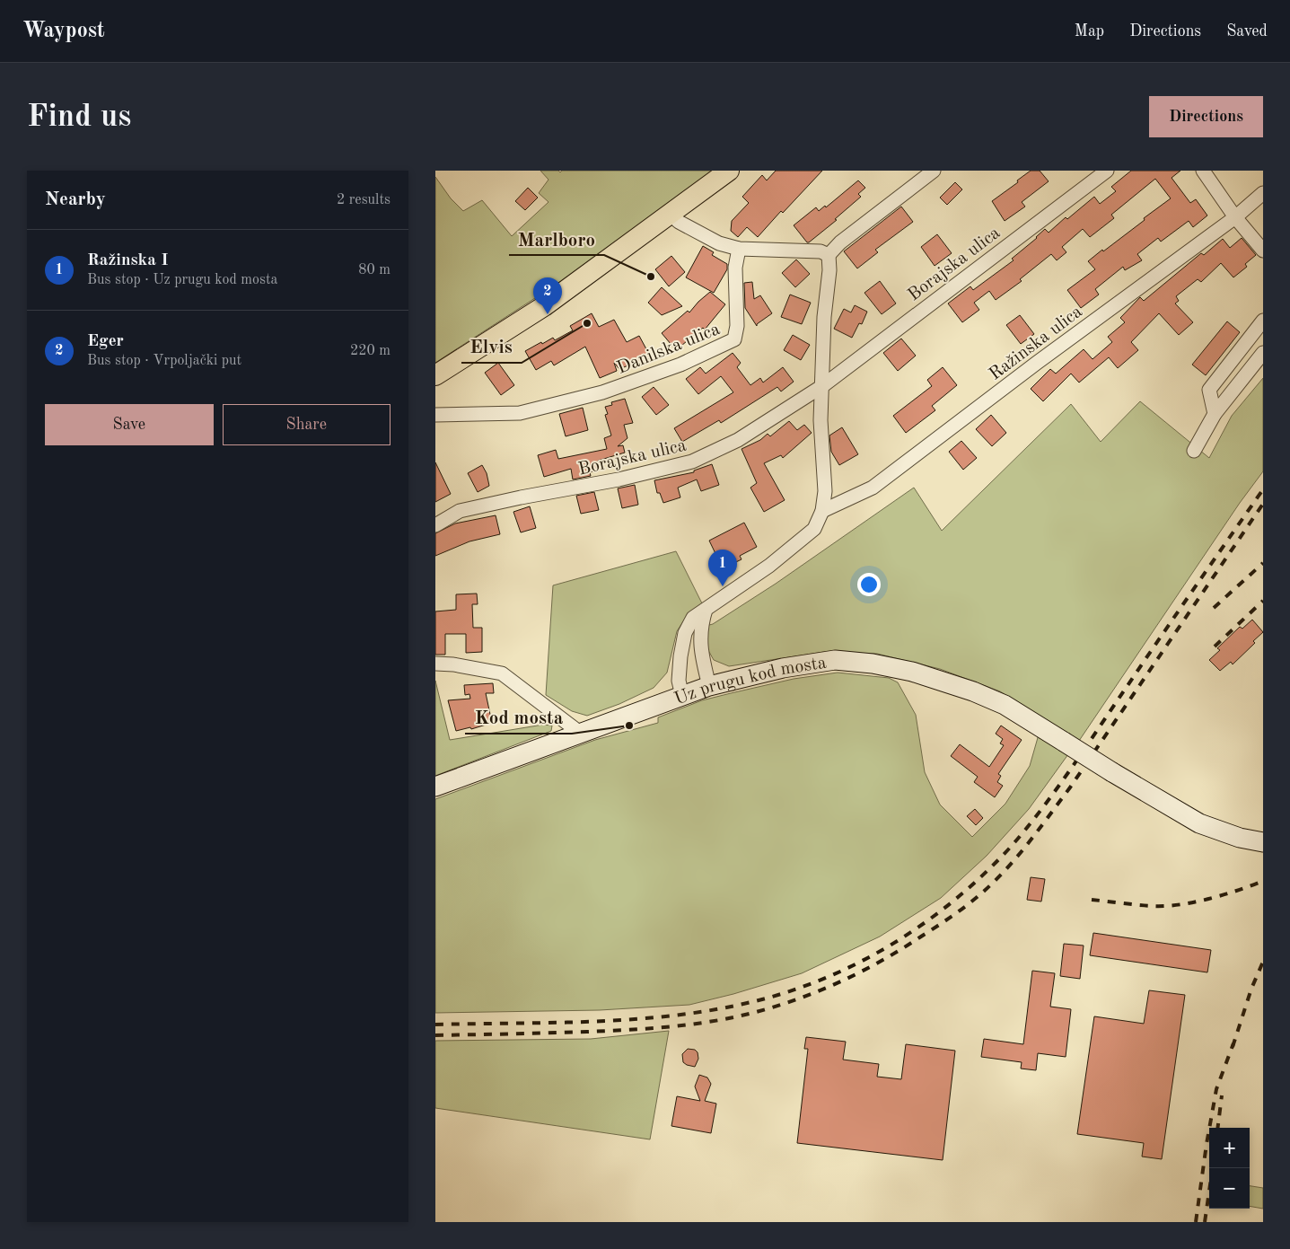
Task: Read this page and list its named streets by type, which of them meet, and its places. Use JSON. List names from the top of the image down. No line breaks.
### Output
{"streets":{"street":["Borajska ulica","Ražinska ulica","Danilska ulica","Uz prugu kod mosta"]},"places":["Marlboro","Elvis","Kod mosta"],"page":{"header":"Waypost","nav":["Map","Directions","Saved"],"buttons":["Directions",["Save","Share"]],"title":"Find us","heading":["Nearby","2 results"],"list":[{"mark":"1","name":"Ražinska I","note":"Bus stop · Uz prugu kod mosta","value":"80 m"},{"mark":"2","name":"Eger","note":"Bus stop · Vrpoljački put","value":"220 m"}],"pins":["2","1"],"map_buttons":["+","−"]}}
